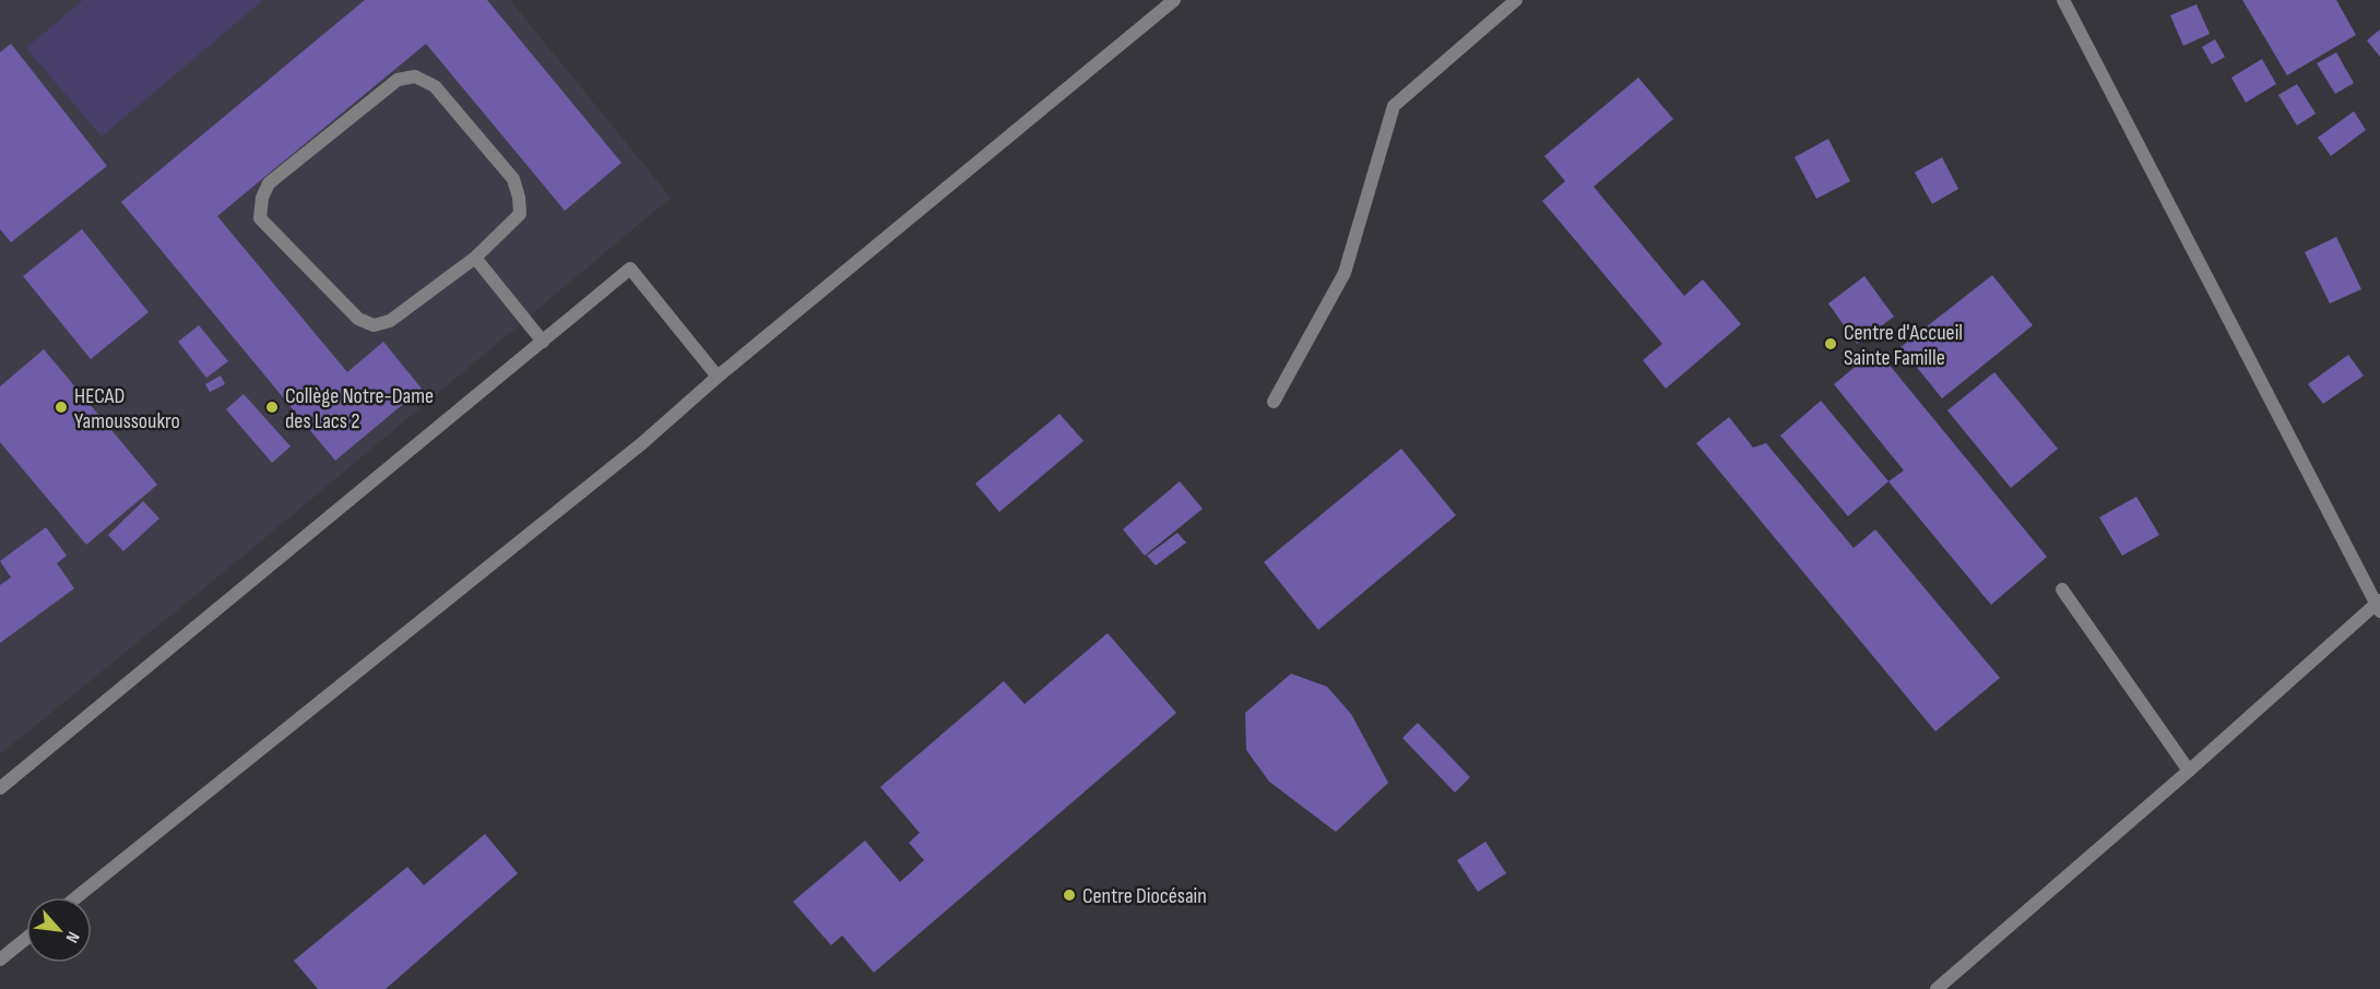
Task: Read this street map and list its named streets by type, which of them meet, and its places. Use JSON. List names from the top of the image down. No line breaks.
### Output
{"places":["Centre d'Accueil Sainte Famille","HECAD Yamoussoukro","Collège Notre-Dame des Lacs 2","Centre Diocésain"],"north":"bottom right"}
